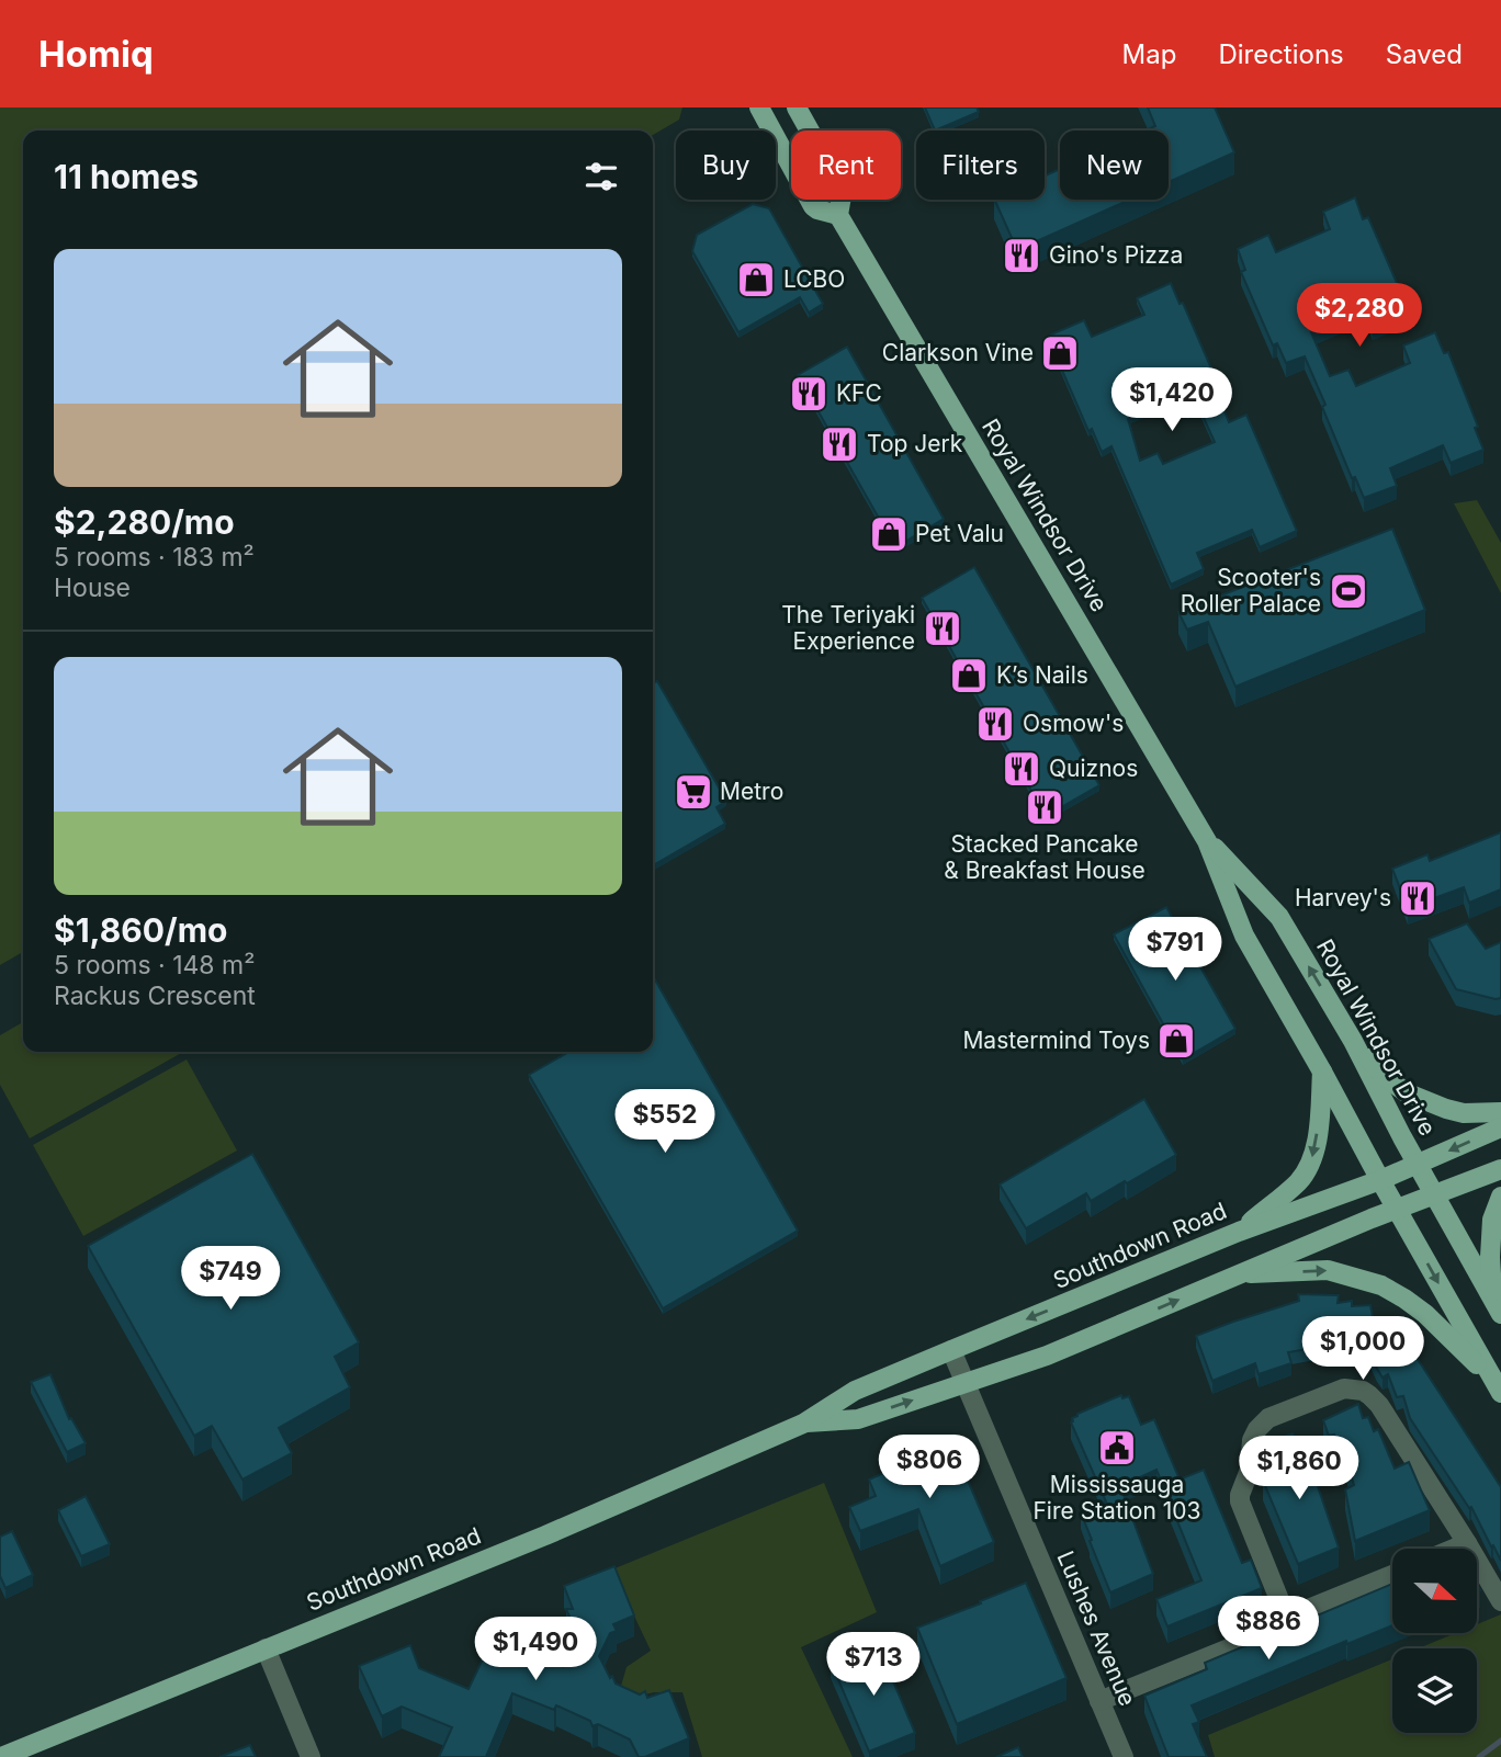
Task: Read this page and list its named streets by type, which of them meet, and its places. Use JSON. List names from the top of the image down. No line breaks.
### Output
{"streets":{"main road":["Royal Windsor Drive","Southdown Road"],"street":["Lushes Avenue"]},"crossings":[["Royal Windsor Drive","Southdown Road"],["Southdown Road","Lushes Avenue"]],"places":{"restaurant":["Gino's Pizza","KFC","Top Jerk","The Teriyaki Experience","Osmow's","Quiznos","Stacked Pancake & Breakfast House","Harvey's"],"shop":["LCBO","Clarkson Vine","Pet Valu","K’s Nails","Mastermind Toys"],"sports":["Scooter's Roller Palace"],"supermarket":["Metro"],"public building":["Mississauga Fire Station 103"]},"north":"right","page":{"header":"Homiq","nav":["Map","Directions","Saved"],"chip":["Buy","Rent","Filters","New"],"heading":"11 homes","list":[{"name":"$2,280/mo","note":"5 rooms · 183 m² · House"},{"name":"$1,860/mo","note":"5 rooms · 148 m² · Rackus Crescent"}],"price":["$2,280","$1,420","$791","$552","$749","$1,000","$806","$1,860","$886","$1,490","$713"]}}
